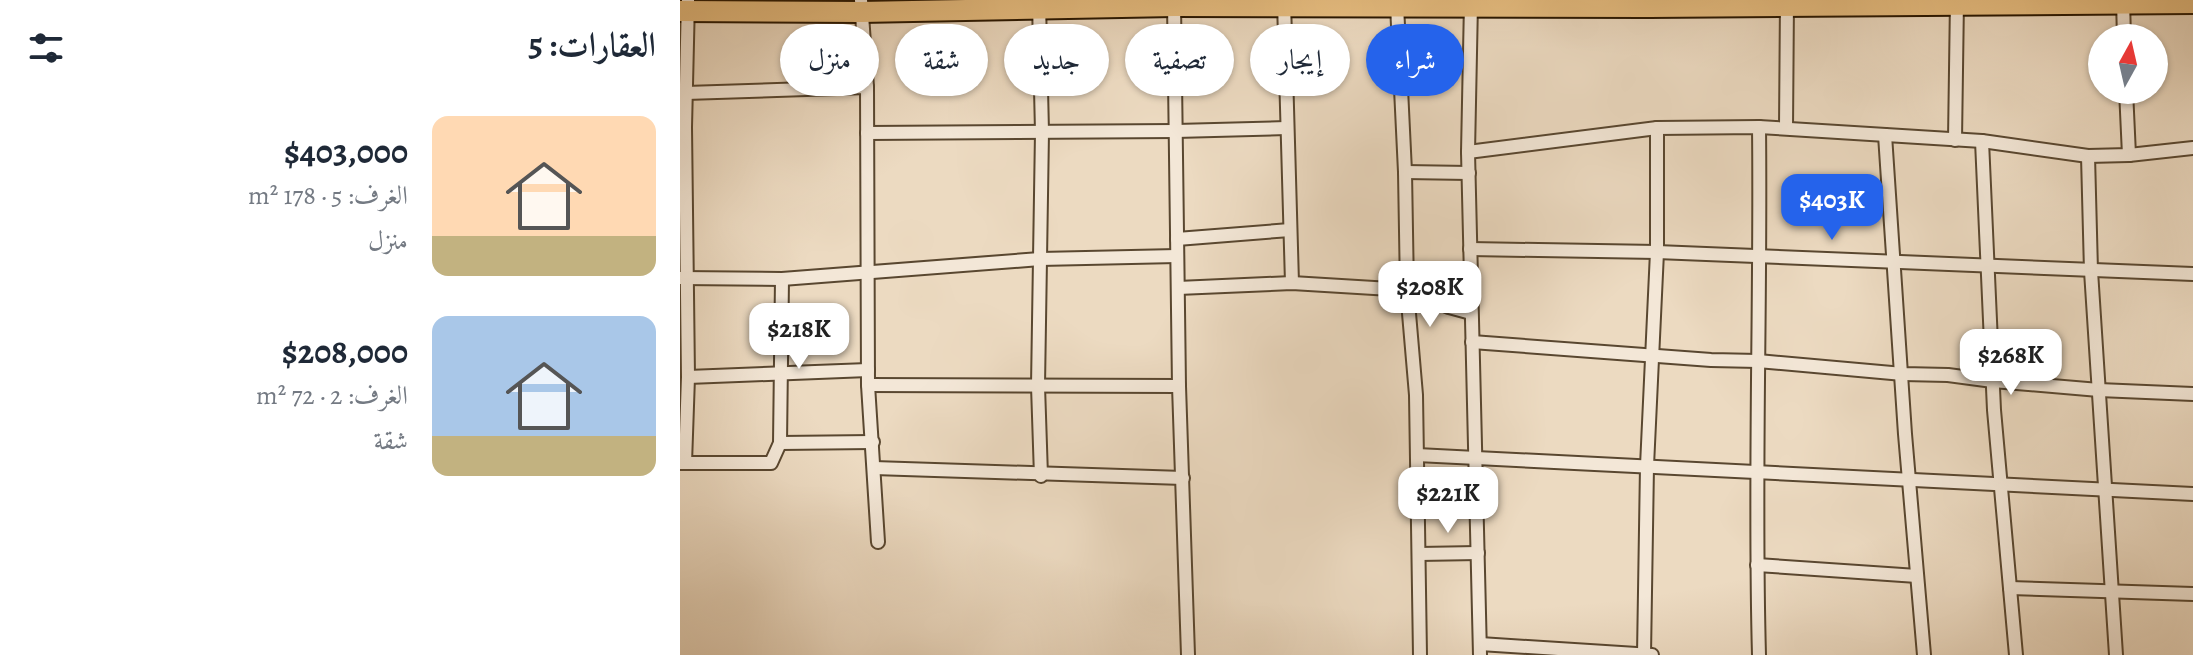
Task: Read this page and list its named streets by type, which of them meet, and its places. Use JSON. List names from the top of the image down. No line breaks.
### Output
{"north":"top","page":{"heading":"العقارات: 5","chip":["شراء","إيجار","تصفية","جديد","شقة","منزل"],"list":[{"name":"$403,000","note":"الغرف: 5 · 178 m² · منزل"},{"name":"$208,000","note":"الغرف: 2 · 72 m² · شقة"}],"price":["$403K","$208K","$218K","$268K","$221K"]}}
